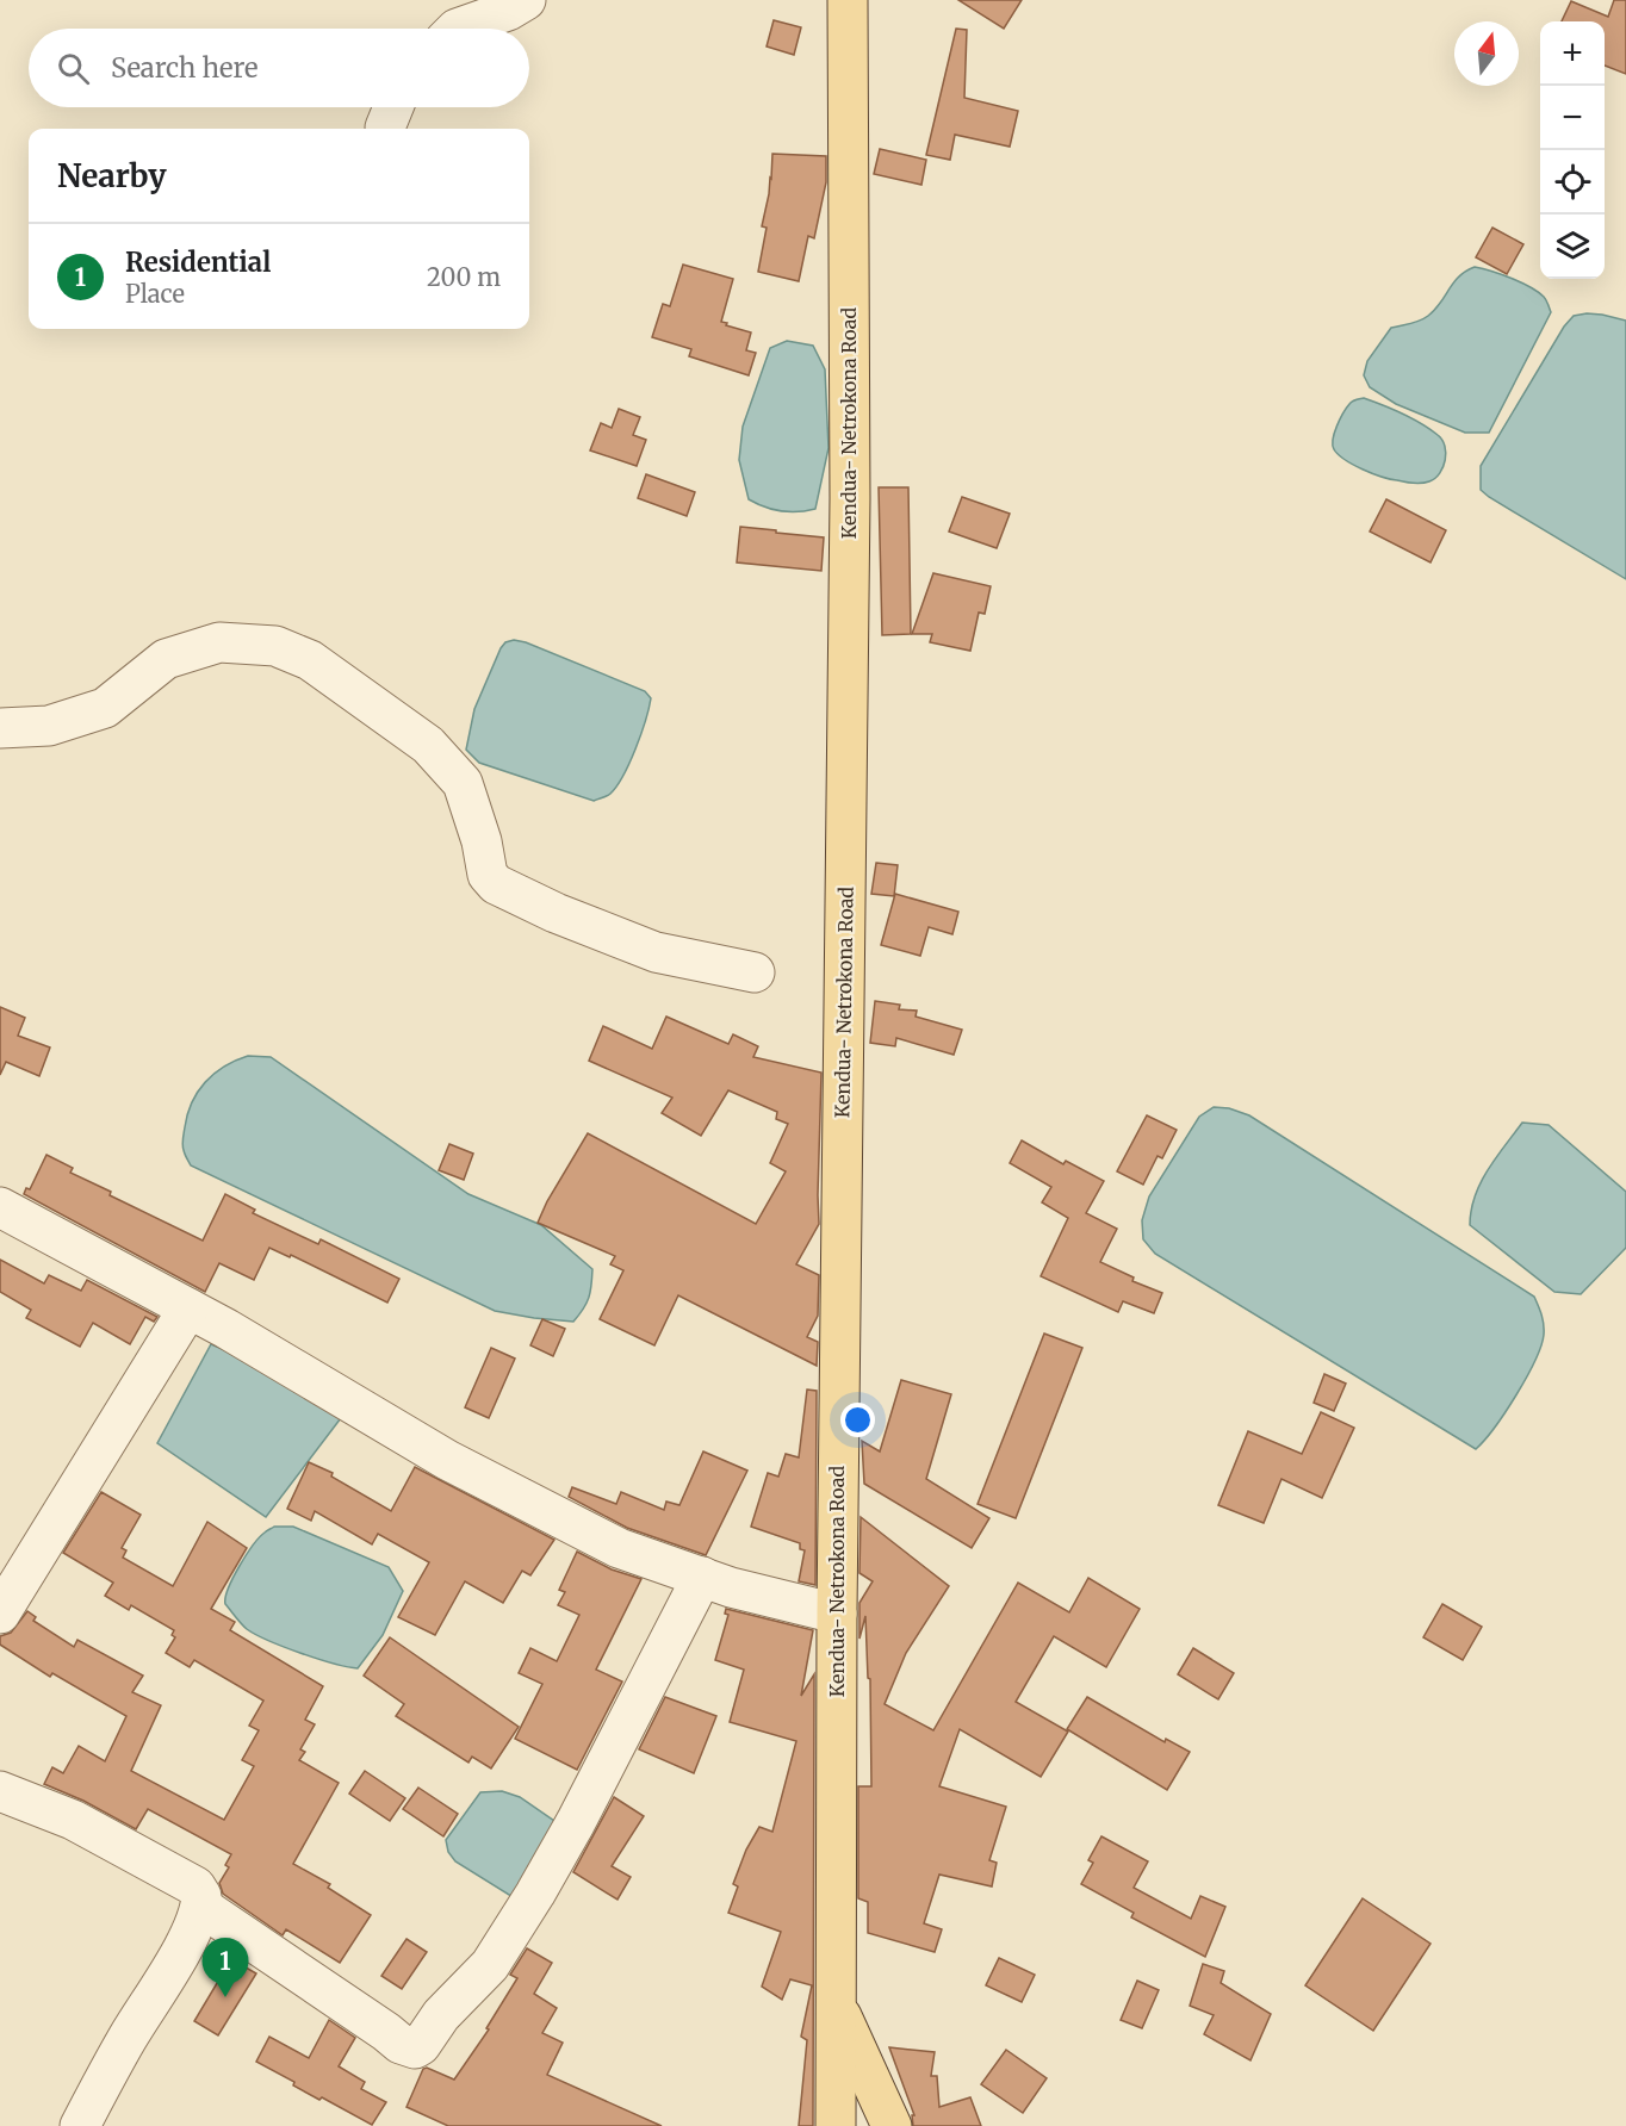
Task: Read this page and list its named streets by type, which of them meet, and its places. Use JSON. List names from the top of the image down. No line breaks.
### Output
{"streets":{"main road":["Kendua- Netrokona Road"]},"north":"top","page":{"map_buttons":["+","−"],"search":"Search here","heading":"Nearby","list":[{"mark":"1","name":"Residential","note":"Place","value":"200 m"}],"pins":"1"}}
